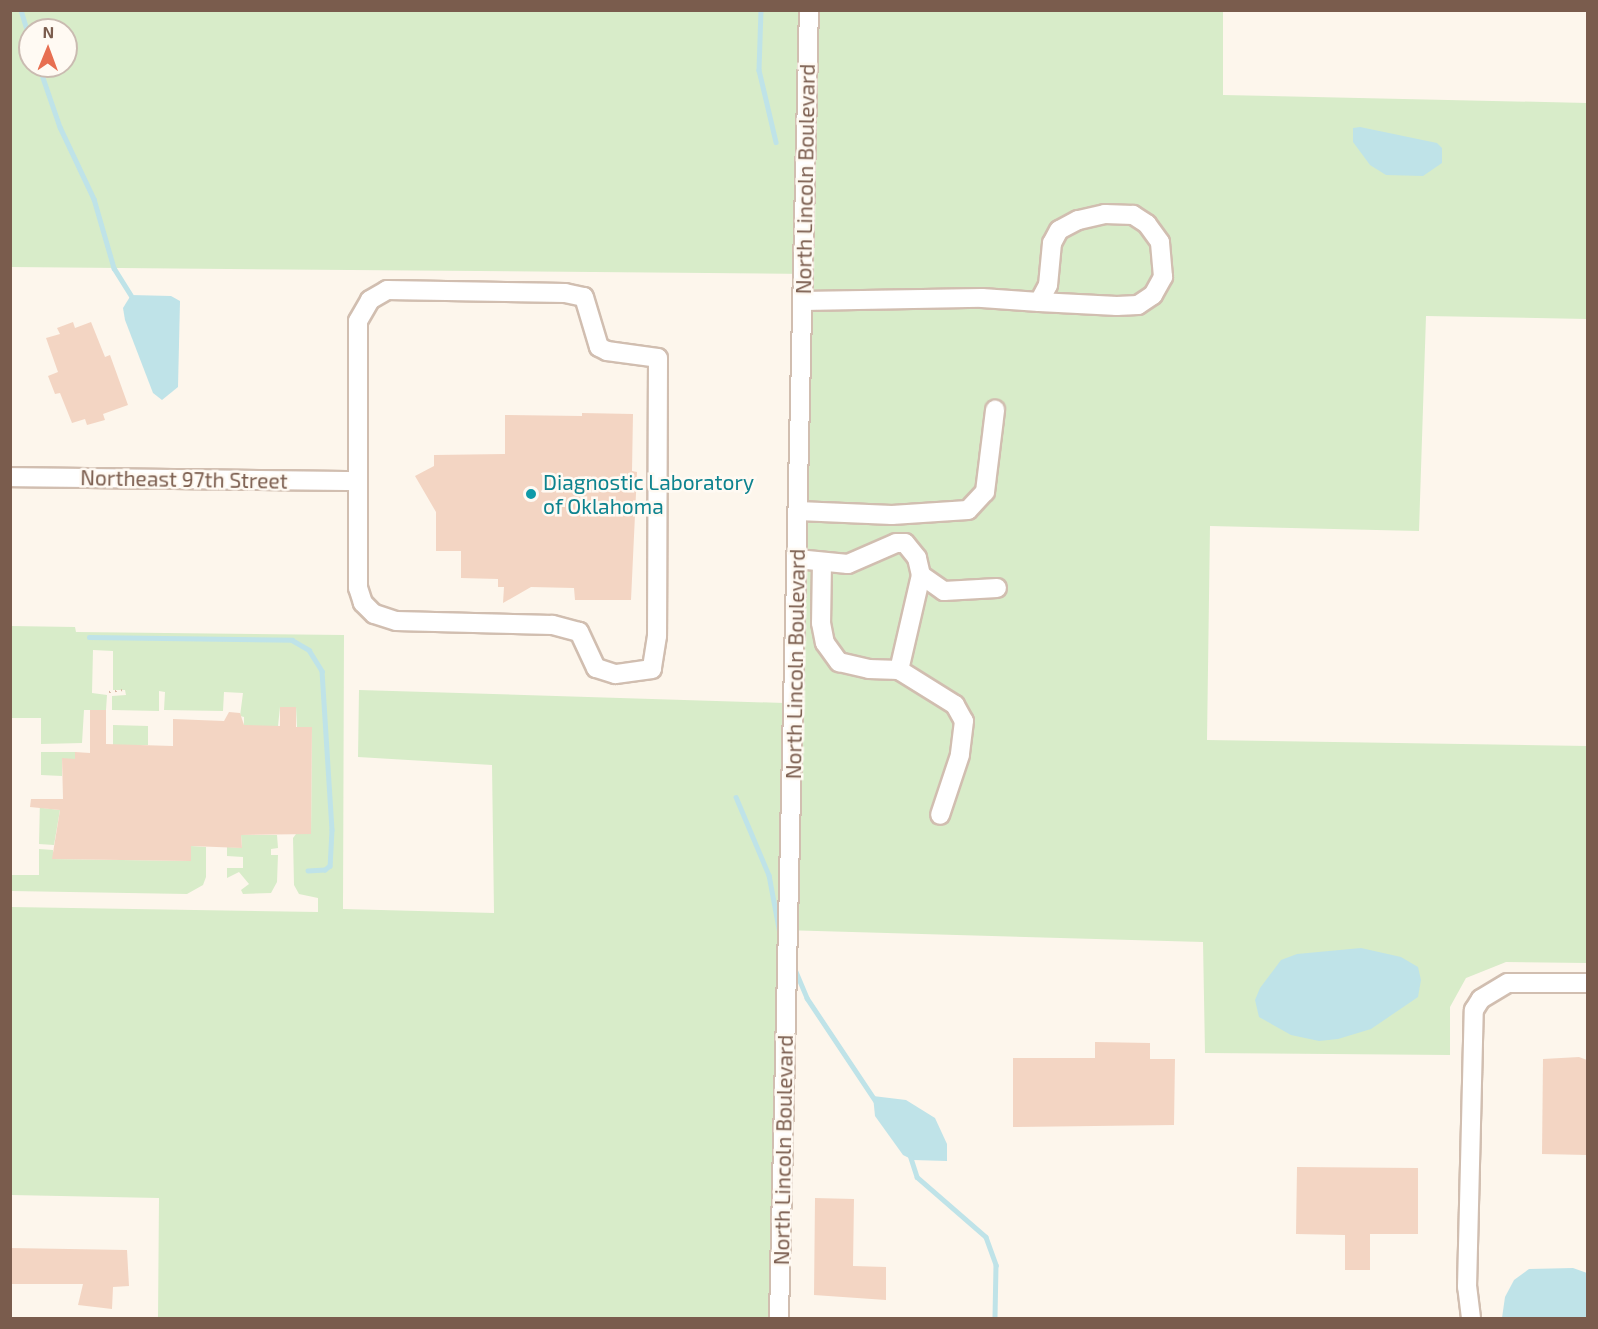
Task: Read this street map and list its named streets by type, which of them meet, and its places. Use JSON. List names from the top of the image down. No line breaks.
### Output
{"streets":{"street":["North Lincoln Boulevard","Northeast 97th Street"]},"places":["Diagnostic Laboratory of Oklahoma"],"north":"top"}
